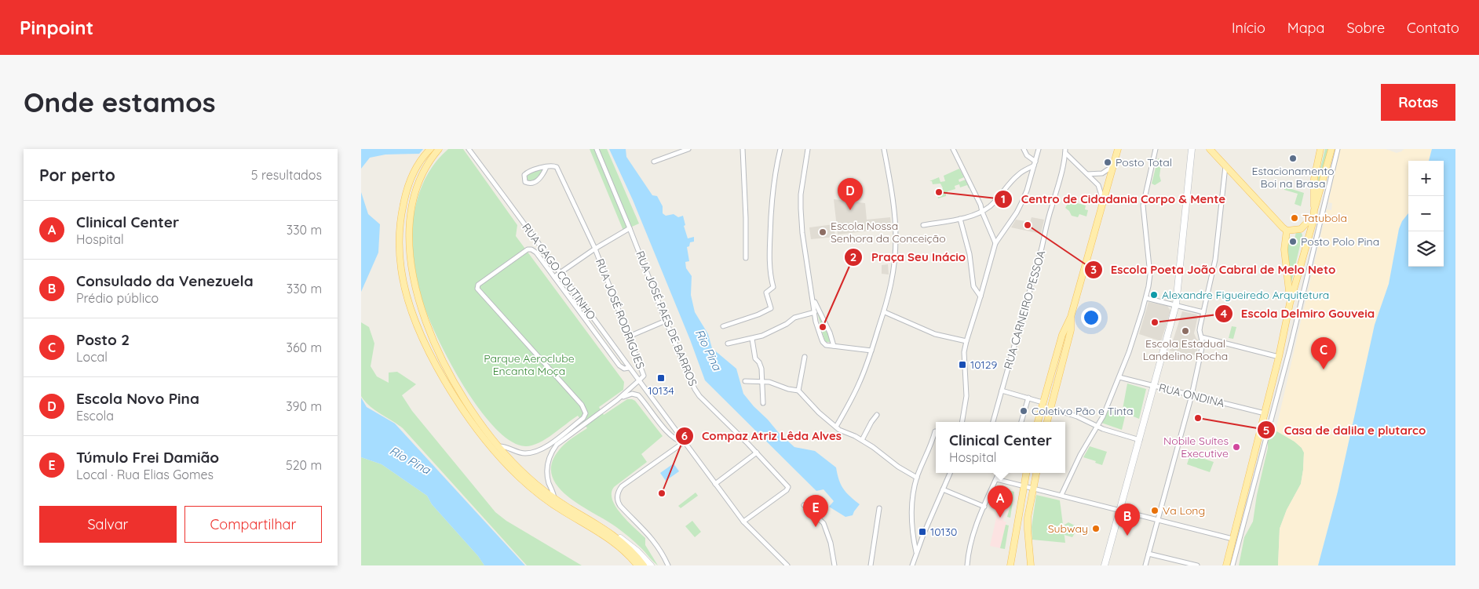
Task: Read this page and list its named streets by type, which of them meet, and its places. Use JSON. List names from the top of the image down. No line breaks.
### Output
{"streets":{"street":["RUA GAGO COUTINHO","RUA CARNEIRO PESSOA","RUA JOSÉ RODRIGUES","RUA JOSÉ PAES DE BARROS","RUA ONDINA"]},"crossings":[["RUA GAGO COUTINHO","RUA JOSÉ RODRIGUES"],["RUA JOSÉ RODRIGUES","RUA JOSÉ PAES DE BARROS"]],"water":["Rio Pina"],"parks":["Parque Aeroclube Encanta Moça"],"places":{"other":["Estacionamento Boi na Brasa","Posto Total","Centro de Cidadania Corpo & Mente","Tatubola","Escola Poeta João Cabral de Melo Neto","Escola Nossa Senhora da Conceição","Posto Polo Pina","Alexandre Figueiredo Arquitetura","Escola Delmiro Gouveia","Praça Seu Inácio","Escola Estadual Landelino Rocha","Coletivo Pão e Tinta","Casa de dalila e plutarco","Nobile Suítes Executive","Compaz Atriz Lêda Alves","Va Long","Subway"],"transit":["10129","10134","10130"]},"page":{"header":"Pinpoint","nav":["Início","Mapa","Sobre","Contato"],"buttons":["Rotas",["Salvar","Compartilhar"]],"title":"Onde estamos","heading":["Por perto","5 resultados"],"map_buttons":["+","−"],"pins":["D","C","A","E","B"],"list":[{"mark":"A","name":"Clinical Center","note":"Hospital","value":"330 m"},{"mark":"B","name":"Consulado da Venezuela","note":"Prédio público","value":"330 m"},{"mark":"C","name":"Posto 2","note":"Local","value":"360 m"},{"mark":"D","name":"Escola Novo Pina","note":"Escola","value":"390 m"},{"mark":"E","name":"Túmulo Frei Damião","note":"Local · Rua Elias Gomes","value":"520 m"}],"popup":["Clinical Center","Hospital"]}}
